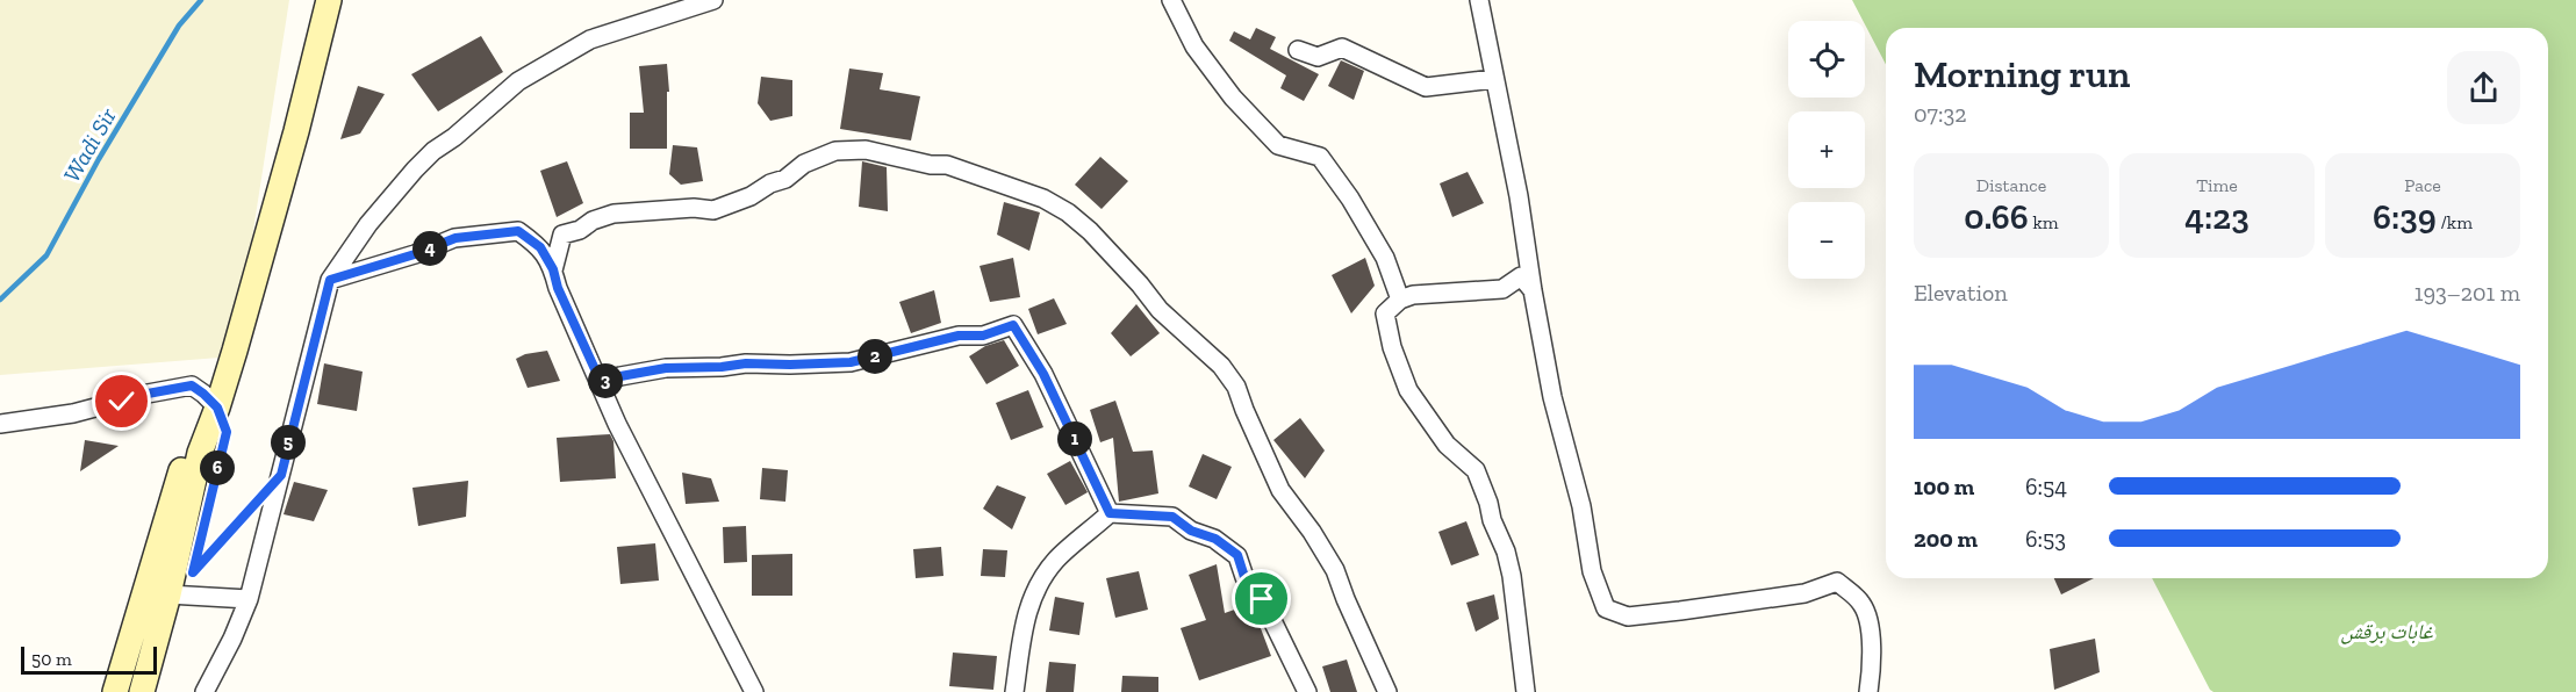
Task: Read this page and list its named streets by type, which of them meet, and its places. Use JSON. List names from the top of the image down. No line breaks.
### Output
{"water":["Wadi Sir"],"parks":["غابات برقش"],"scale_bar":"50 m","page":{"map_buttons":["+","−"],"heading":["Morning run","07:32"],"stats":[["Distance","0.66 km"],["Time","4:23"],["Pace","6:39 /km"]],"pins":["4","2","3","1","5","6"],"chart":["Elevation","193–201 m"],"list":[{"name":"100 m","note":"6:54"},{"name":"200 m","note":"6:53"}],"scale":"50 m"}}
